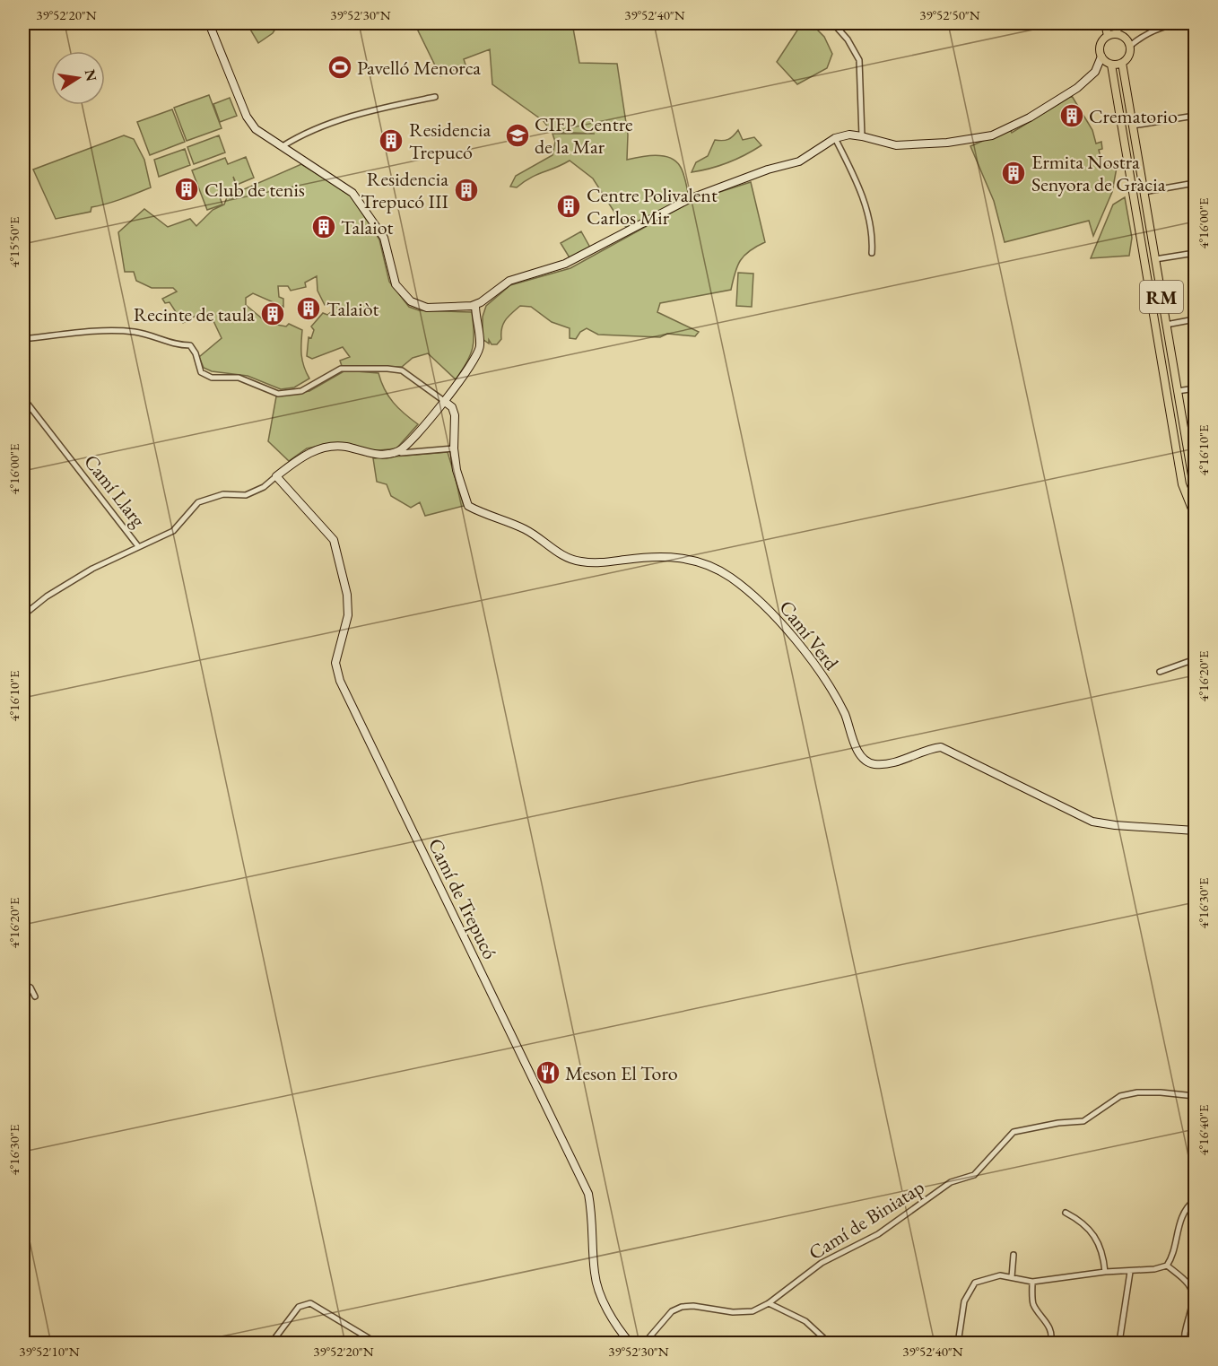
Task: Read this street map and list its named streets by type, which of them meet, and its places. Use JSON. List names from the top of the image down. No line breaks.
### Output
{"streets":{"main road":["RM"],"street":["Camí Llarg","Camí Verd","Camí de Trepucó","Camí de Biniatap"]},"crossings":[["Camí Llarg","Camí de Trepucó"]],"places":{"sports":["Pavelló Menorca"],"building":["Crematorio","Residencia Trepucó","Ermita Nostra Senyora de Gràcia","Club de tenis","Residencia Trepucó III","Centre Polivalent Carlos Mir","Talaiot","Talaiòt","Recinte de taula"],"school or university":["CIFP Centre de la Mar"],"restaurant":["Meson El Toro"]},"north":"right","coordinates":["39°52'20\"N","39°52'30\"N","39°52'40\"N","39°52'50\"N","4°16'00\"E","4°15'50\"E","4°16'10\"E","4°16'20\"E","4°16'30\"E","4°16'40\"E","39°52'10\"N"]}
